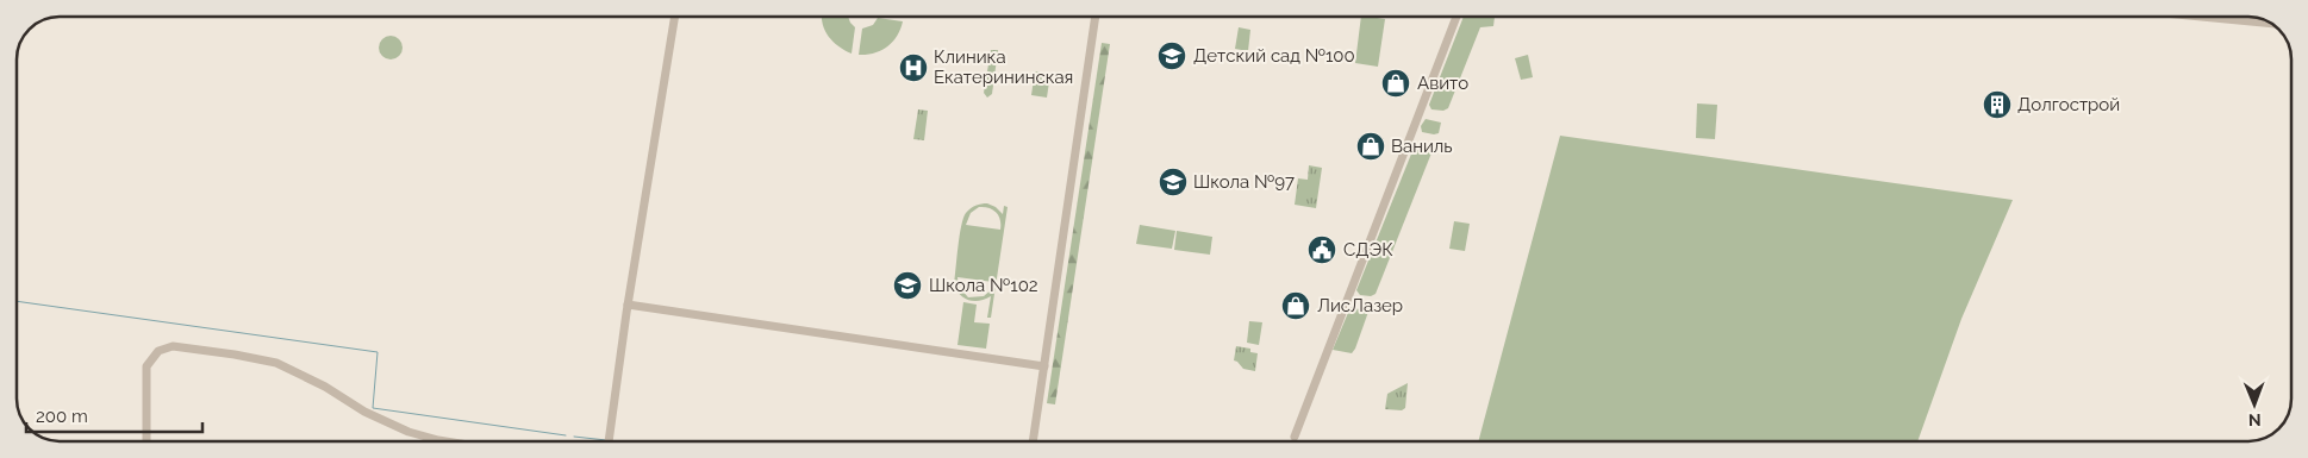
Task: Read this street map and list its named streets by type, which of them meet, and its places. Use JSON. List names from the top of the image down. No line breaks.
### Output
{"places":{"school or university":["Детский сад №100","Школа №97","Школа №102"],"hospital":["Клиника Екатерининская"],"shop":["Авито","Ваниль","ЛисЛазер"],"building":["Долгострой"],"public building":["СДЭК"]},"scale_bar":"200 m","north":"bottom"}
